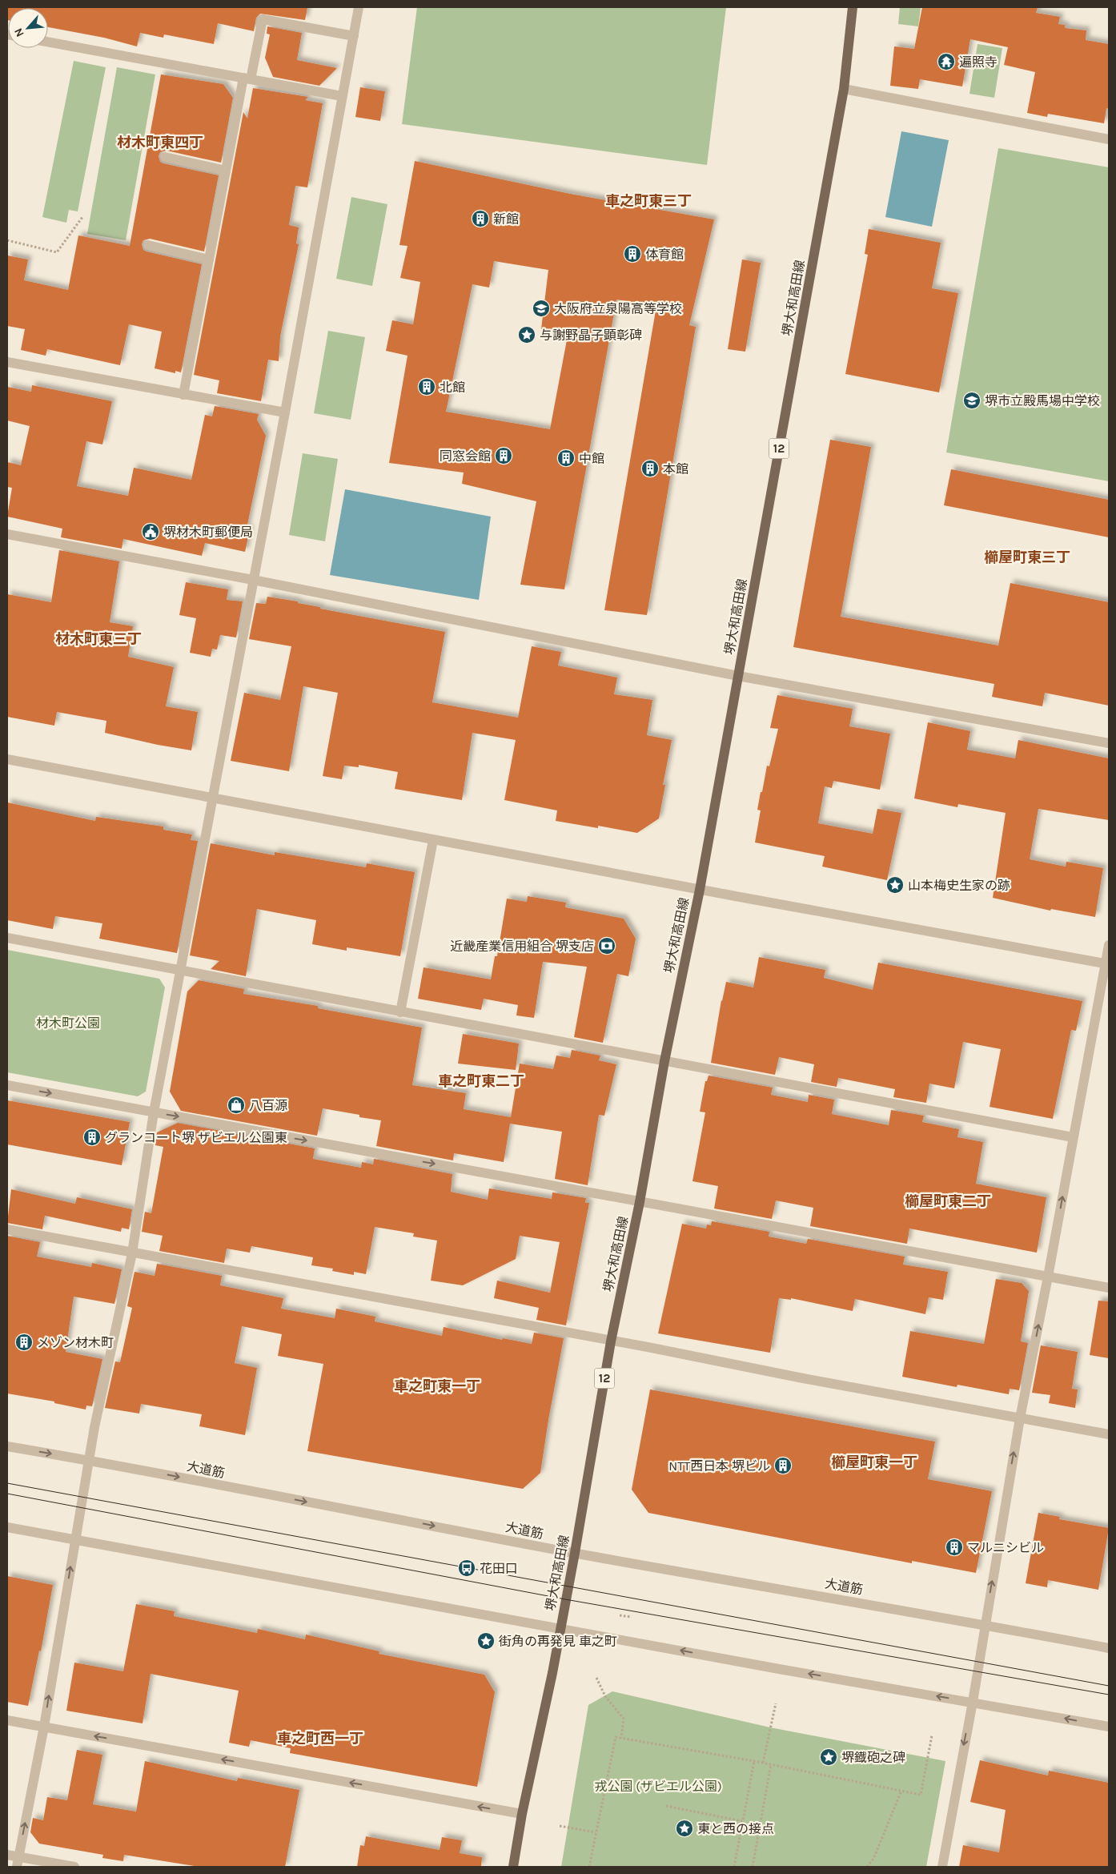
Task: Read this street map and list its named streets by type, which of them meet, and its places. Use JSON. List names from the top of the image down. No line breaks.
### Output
{"streets":{"main road":["堺大和高田線","12"],"street":["大道筋"]},"crossings":[["堺大和高田線","大道筋"]],"districts":["材木町東四丁","車之町東三丁","櫛屋町東三丁","材木町東三丁","車之町東二丁","櫛屋町東二丁","車之町東一丁","櫛屋町東一丁","車之町西一丁"],"parks":["材木町公園","戎公園 (ザビエル公園)"],"places":{"temple":["遍照寺"],"building":["新館","体育館","北館","同窓会館","中館","本館","グランコート堺 ザビエル公園東","メゾン材木町","NTT西日本 堺ビル","マルニシビル"],"school or university":["大阪府立泉陽高等学校","堺市立殿馬場中学校"],"place":["与謝野晶子顕彰碑","山本梅史生家の跡","街角の再発見 車之町","堺鐡砲之碑","東と西の接点"],"public building":["堺材木町郵便局"],"bank":["近畿産業信用組合 堺支店"],"shop":["八百源"],"bus stop":["花田口"]},"north":"bottom left"}
